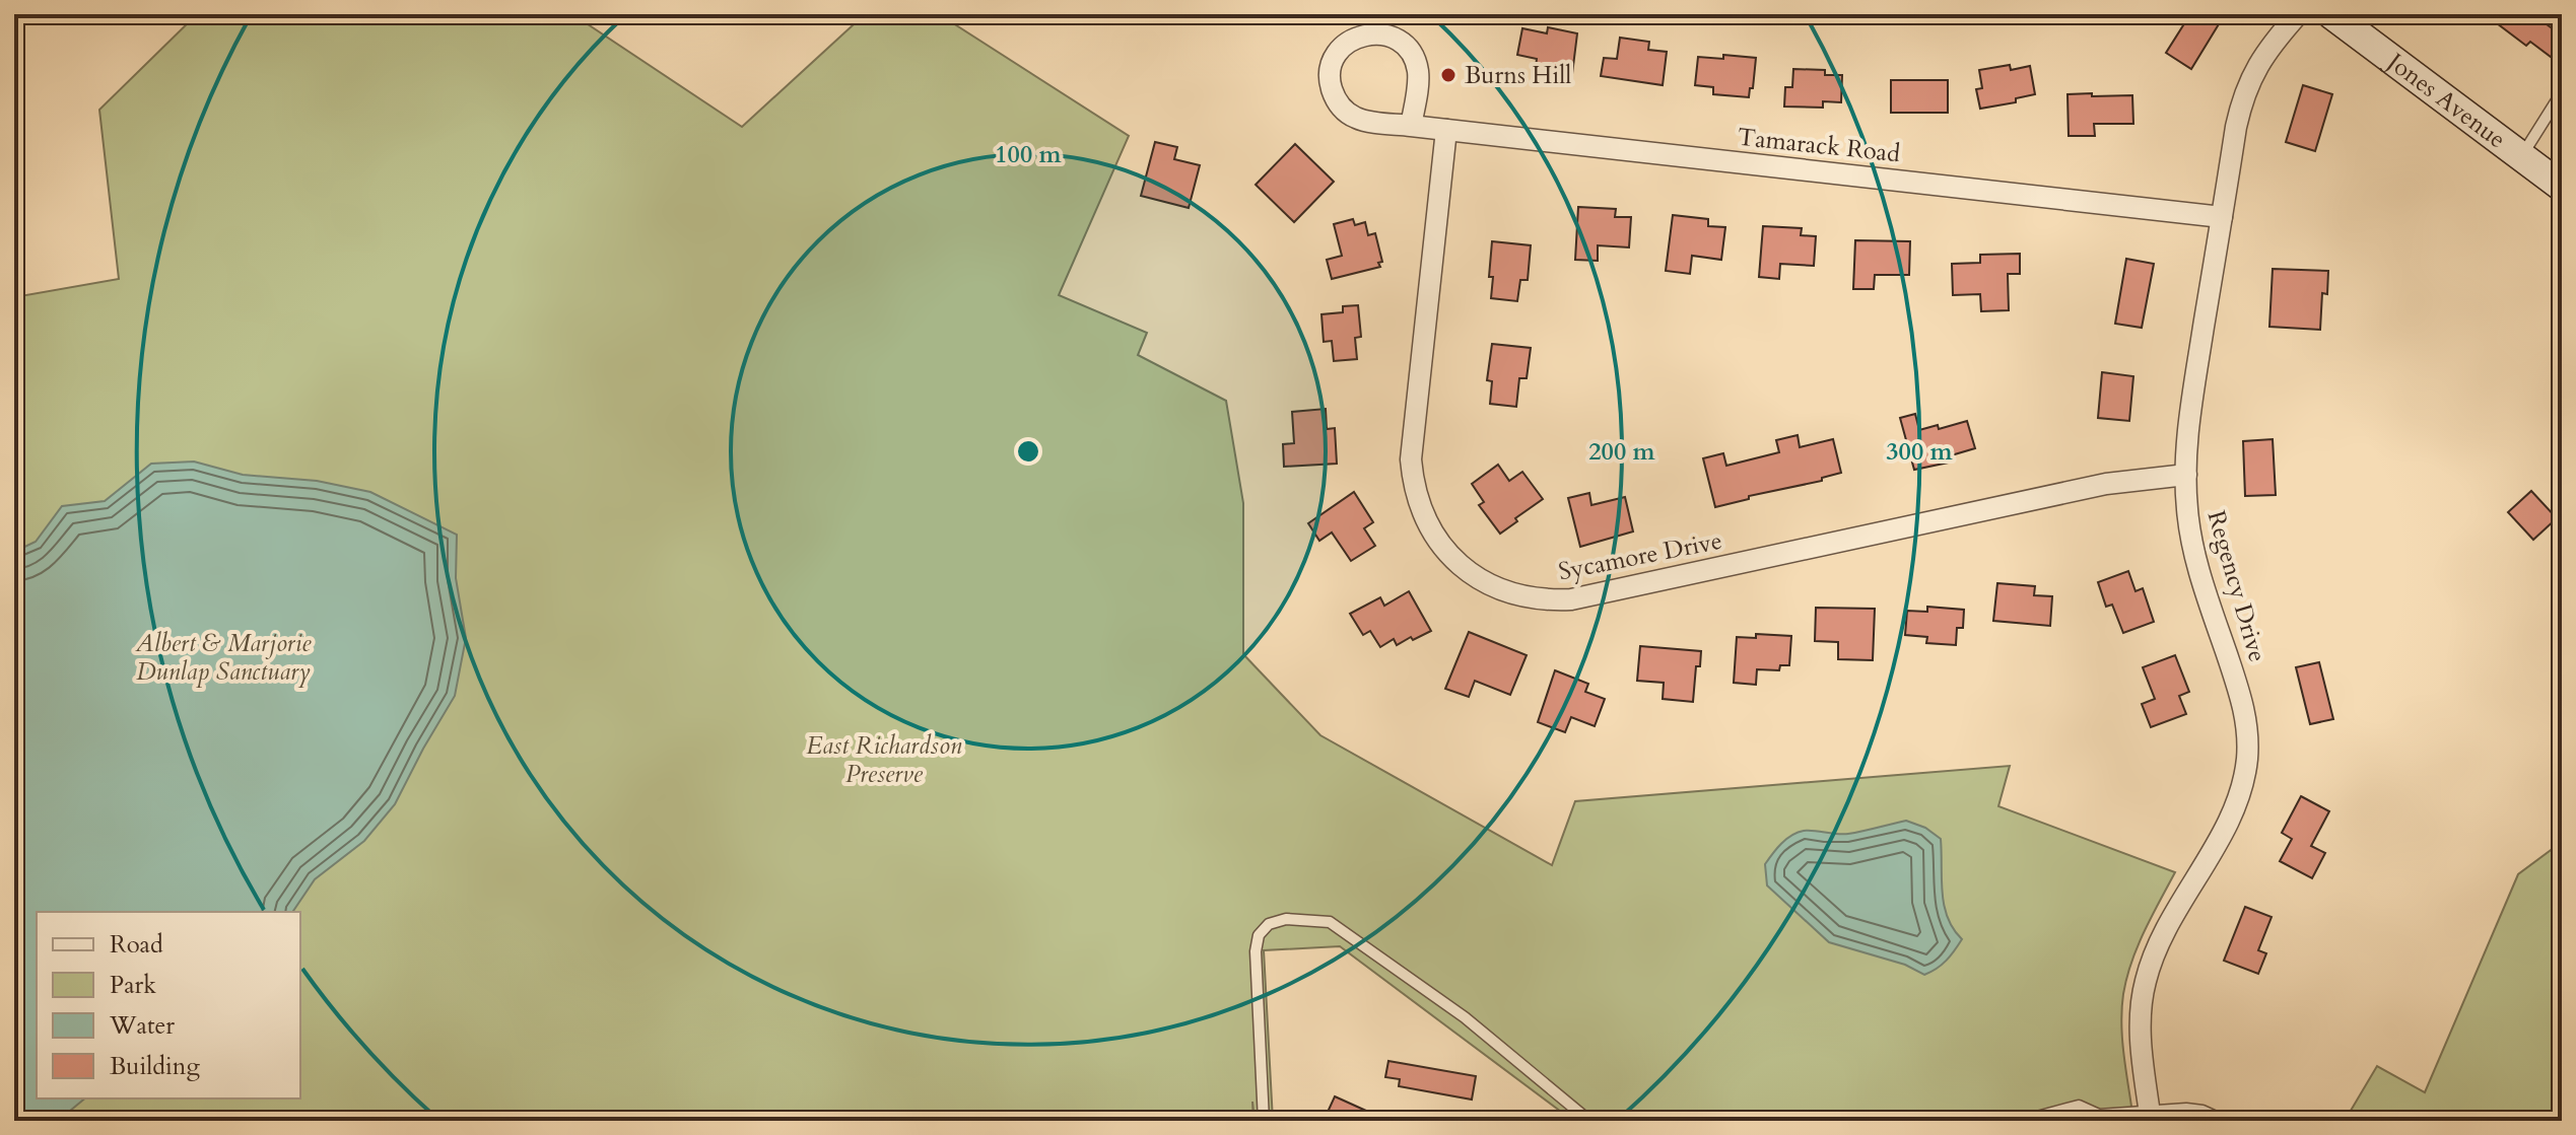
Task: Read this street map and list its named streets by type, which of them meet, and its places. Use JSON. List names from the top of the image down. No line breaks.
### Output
{"streets":{"street":["Jones Avenue","Tamarack Road","Sycamore Drive","Regency Drive"]},"crossings":[["Tamarack Road","Sycamore Drive"],["Tamarack Road","Regency Drive"],["Sycamore Drive","Regency Drive"]],"parks":["Albert & Marjorie Dunlap Sanctuary","East Richardson Preserve"],"places":["Burns Hill"],"legend":["Road","Park","Water","Building"],"rings":["100 m","200 m","300 m"]}
